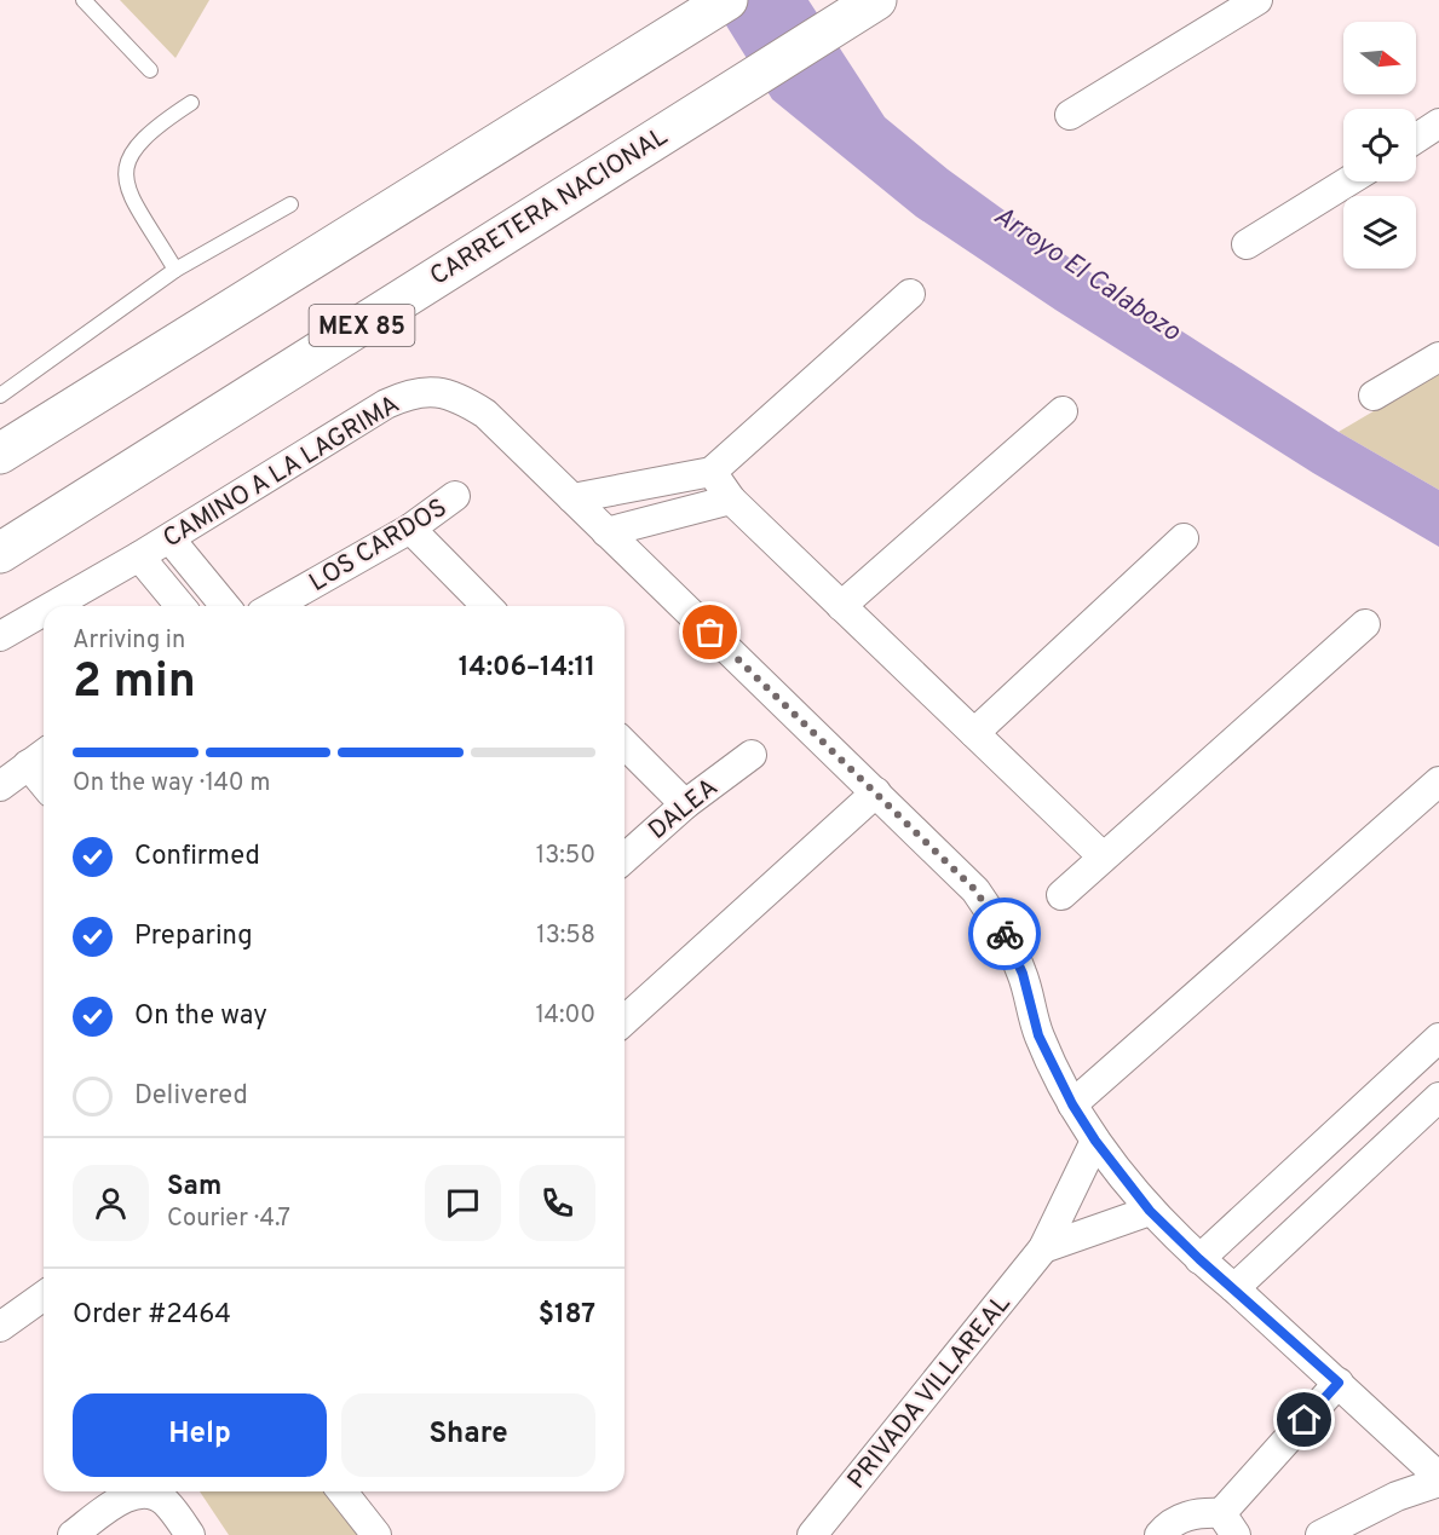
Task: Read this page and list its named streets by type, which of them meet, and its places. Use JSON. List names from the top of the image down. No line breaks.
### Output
{"streets":{"highway":["CARRETERA NACIONAL","MEX 85"],"street":["CAMINO A LA LAGRIMA","LOS CARDOS","DALEA","PRIVADA VILLAREAL"]},"crossings":[["CAMINO A LA LAGRIMA","PRIVADA VILLAREAL"]],"water":["Arroyo El Calabozo"],"north":"right","page":{"heading":["2 min","Arriving in","14:06–14:11"],"panel":["Sam","Courier · 4.7","Order #2464","$187"],"bar":"On the way · 140 m","list":[["Confirmed","13:50"],["Preparing","13:58"],["On the way","14:00"],"Delivered"],"buttons":["Help","Share"]}}
